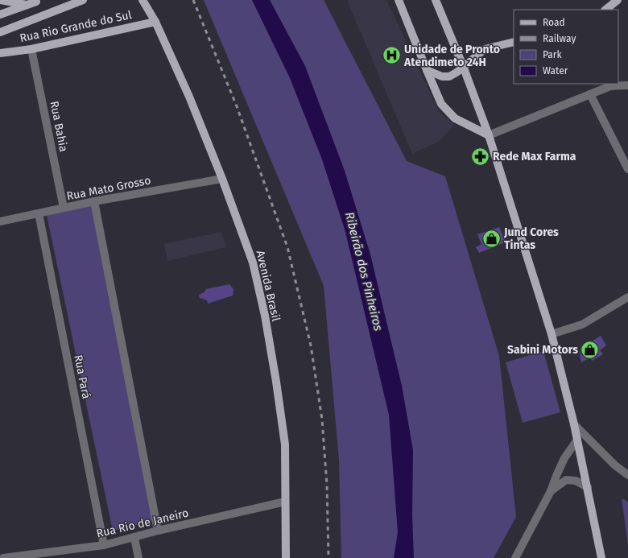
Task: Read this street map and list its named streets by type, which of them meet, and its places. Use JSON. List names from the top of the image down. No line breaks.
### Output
{"streets":{"main road":["Rua Rio Grande do Sul","Avenida Brasil"],"street":["Rua Bahia","Rua Mato Grosso","Rua Pará","Rua Rio de Janeiro"]},"crossings":[["Rua Rio Grande do Sul","Rua Bahia"],["Rua Rio Grande do Sul","Avenida Brasil"],["Rua Bahia","Rua Mato Grosso"],["Rua Mato Grosso","Avenida Brasil"],["Rua Mato Grosso","Rua Pará"],["Avenida Brasil","Rua Rio de Janeiro"],["Rua Pará","Rua Rio de Janeiro"]],"water":["Ribeirão dos Pinheiros"],"places":{"hospital":["Unidade de Pronto Atendimeto 24H"],"pharmacy":["Rede Max Farma"],"shop":["Jund Cores Tintas","Sabini Motors"]},"legend":["Road","Railway","Park","Water"]}
